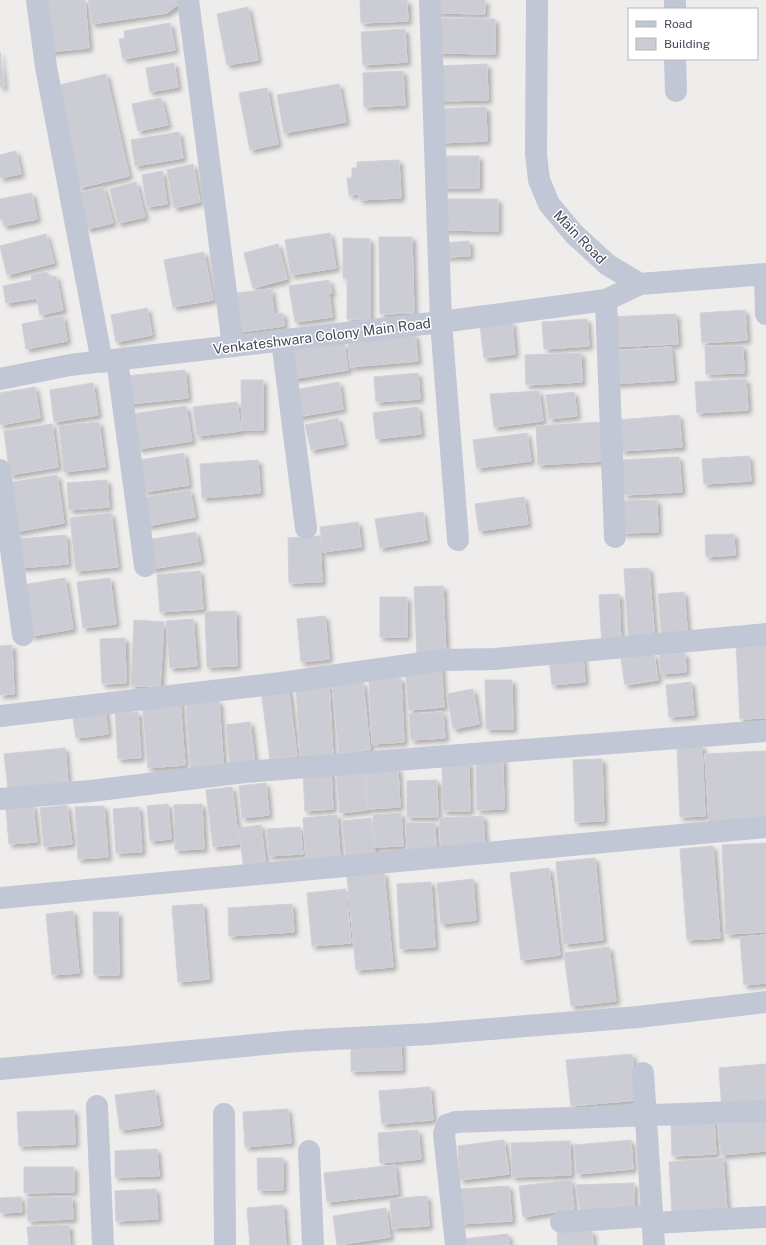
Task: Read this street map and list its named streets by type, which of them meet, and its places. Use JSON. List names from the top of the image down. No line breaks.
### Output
{"streets":{"street":["Main Road","Venkateshwara Colony Main Road"]},"crossings":[["Main Road","Venkateshwara Colony Main Road"]],"legend":["Road","Building"]}
